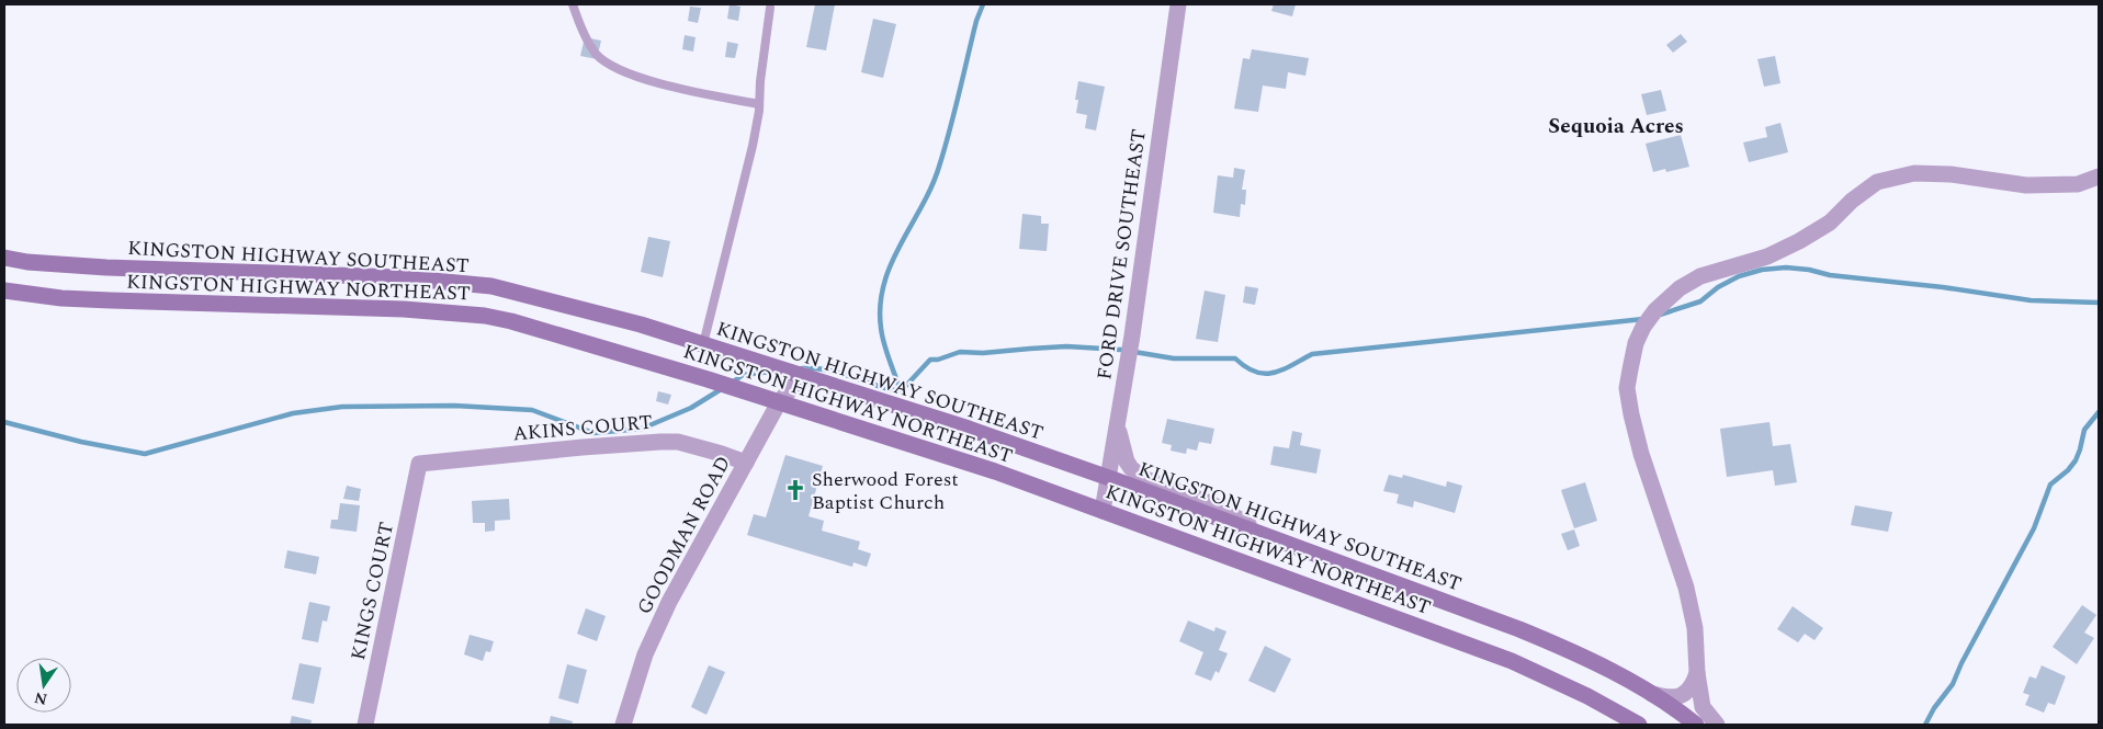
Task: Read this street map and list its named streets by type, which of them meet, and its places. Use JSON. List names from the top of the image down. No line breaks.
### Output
{"streets":{"main road":["KINGSTON HIGHWAY SOUTHEAST","KINGSTON HIGHWAY NORTHEAST"],"street":["FORD DRIVE SOUTHEAST","AKINS COURT","GOODMAN ROAD","KINGS COURT"]},"crossings":[["FORD DRIVE SOUTHEAST","KINGSTON HIGHWAY SOUTHEAST"],["FORD DRIVE SOUTHEAST","KINGSTON HIGHWAY NORTHEAST"],["KINGSTON HIGHWAY SOUTHEAST","GOODMAN ROAD"],["KINGSTON HIGHWAY NORTHEAST","GOODMAN ROAD"],["AKINS COURT","GOODMAN ROAD"],["AKINS COURT","KINGS COURT"]],"districts":["Sequoia Acres"],"places":{"church":["Sherwood Forest Baptist Church"]},"north":"bottom"}
